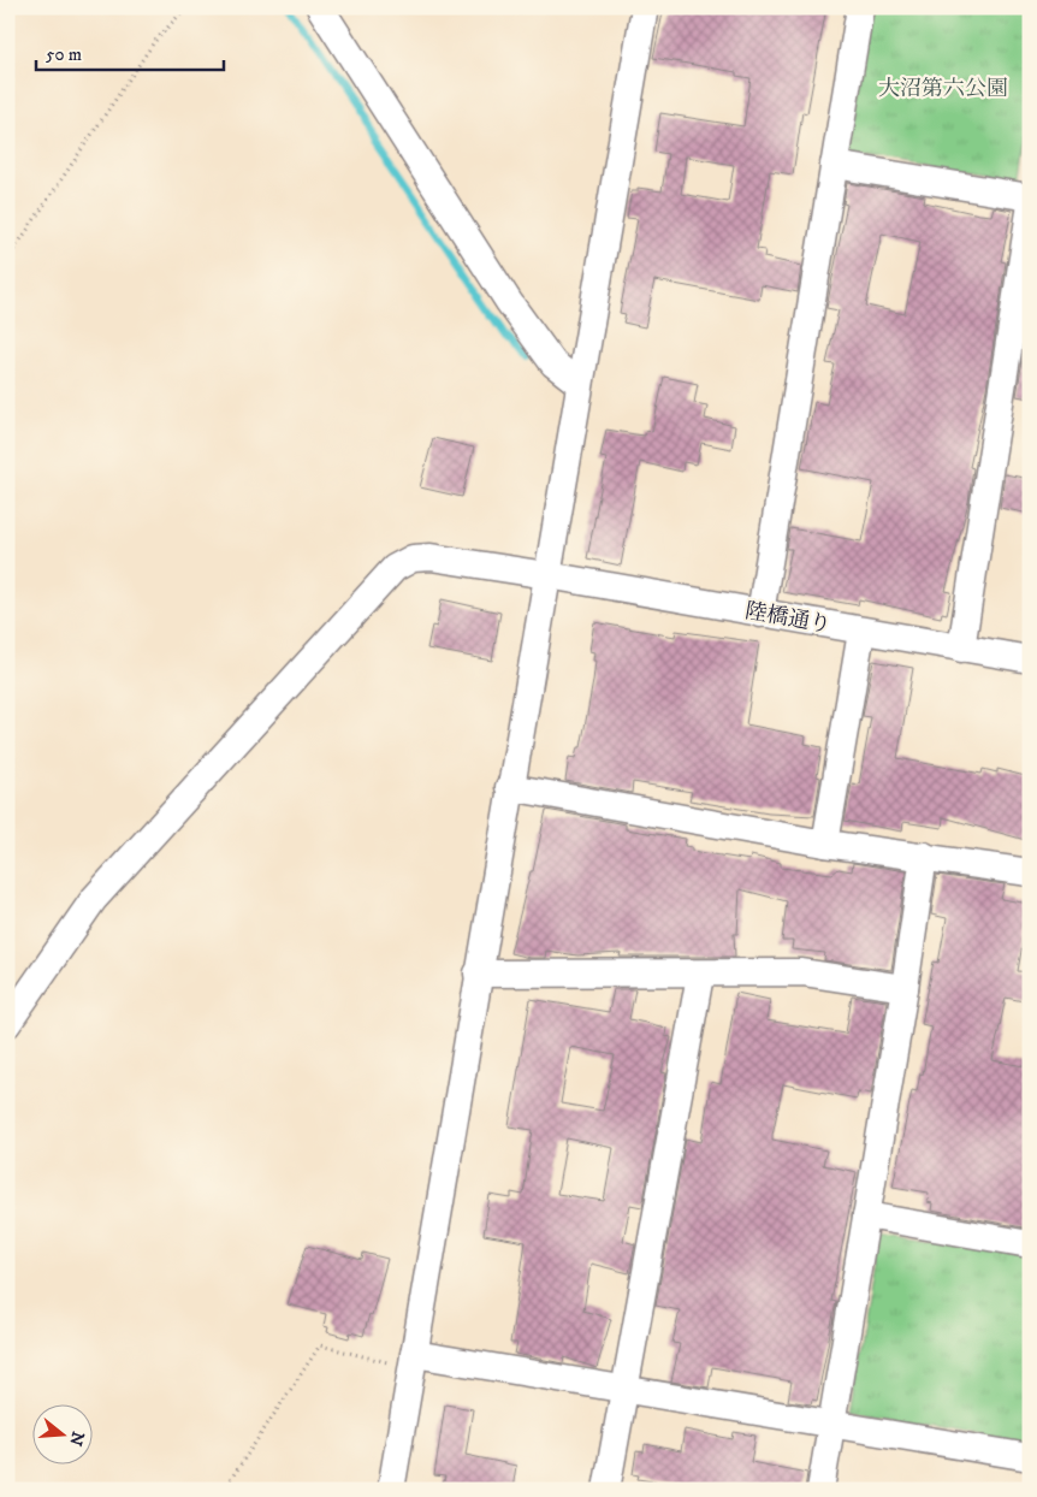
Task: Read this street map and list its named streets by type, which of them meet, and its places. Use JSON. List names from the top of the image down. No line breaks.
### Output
{"streets":{"street":["陸橋通り"]},"parks":["大沼第六公園"],"scale_bar":"50 m","north":"right"}
